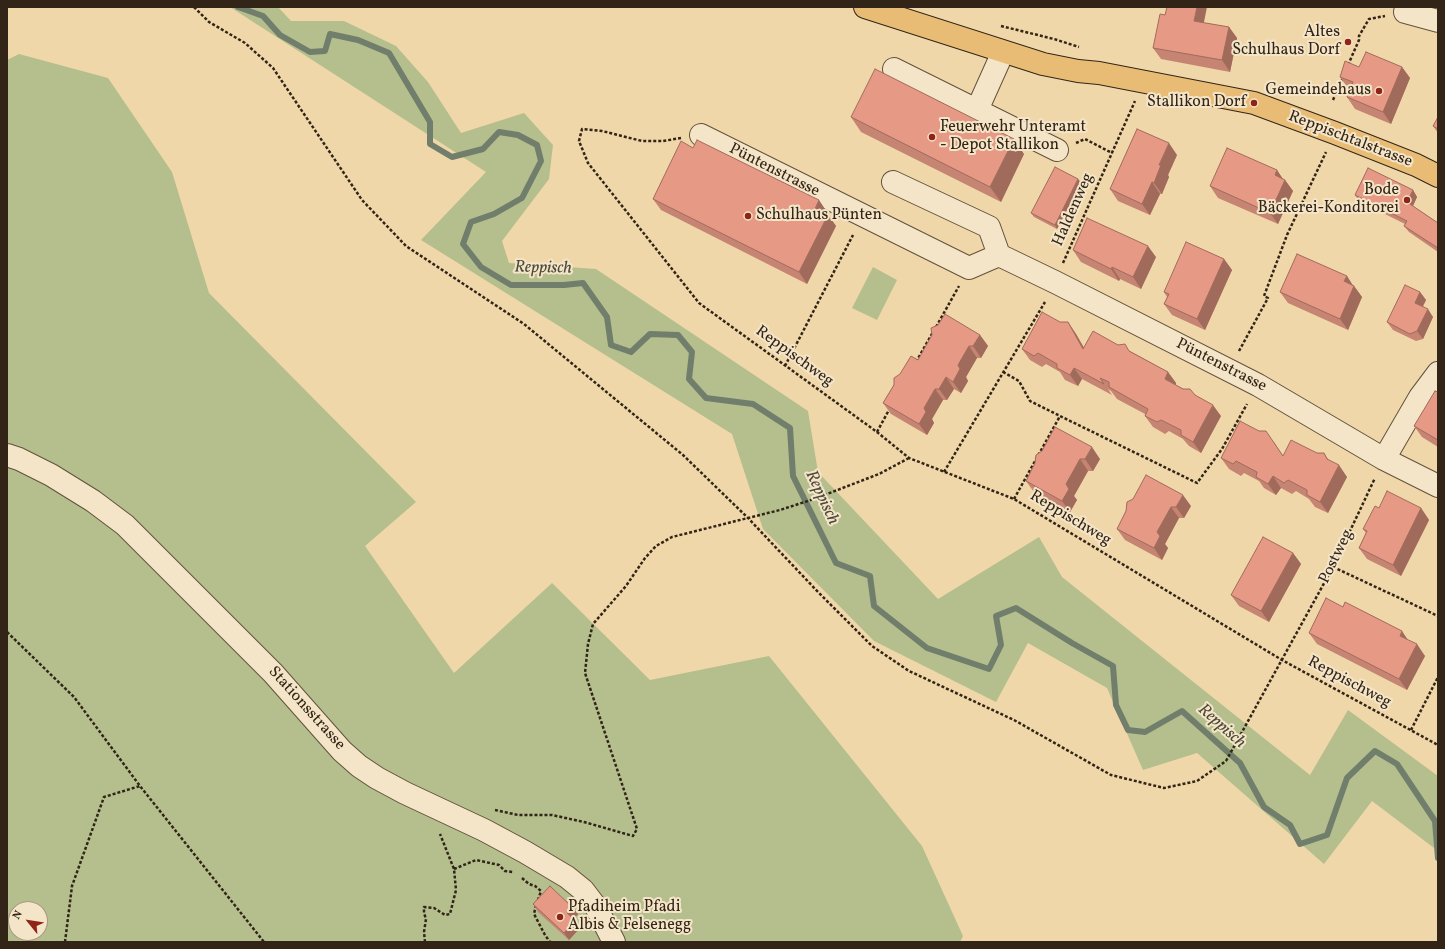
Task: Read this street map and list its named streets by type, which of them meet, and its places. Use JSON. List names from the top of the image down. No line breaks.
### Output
{"streets":{"main road":["Reppischtalstrasse"],"street":["Püntenstrasse","Stationsstrasse"],"path":["Haldenweg","Reppischweg","Postweg"]},"crossings":[["Reppischtalstrasse","Haldenweg"],["Püntenstrasse","Haldenweg"],["Püntenstrasse","Reppischweg"],["Püntenstrasse","Postweg"],["Haldenweg","Reppischweg"],["Reppischweg","Postweg"]],"water":["Reppisch"],"places":["Altes Schulhaus Dorf","Gemeindehaus","Stallikon Dorf","Feuerwehr Unteramt - Depot Stallikon","Bode Bäckerei-Konditorei","Schulhaus Pünten","Pfadiheim Pfadi Albis & Felsenegg"],"north":"top left"}
